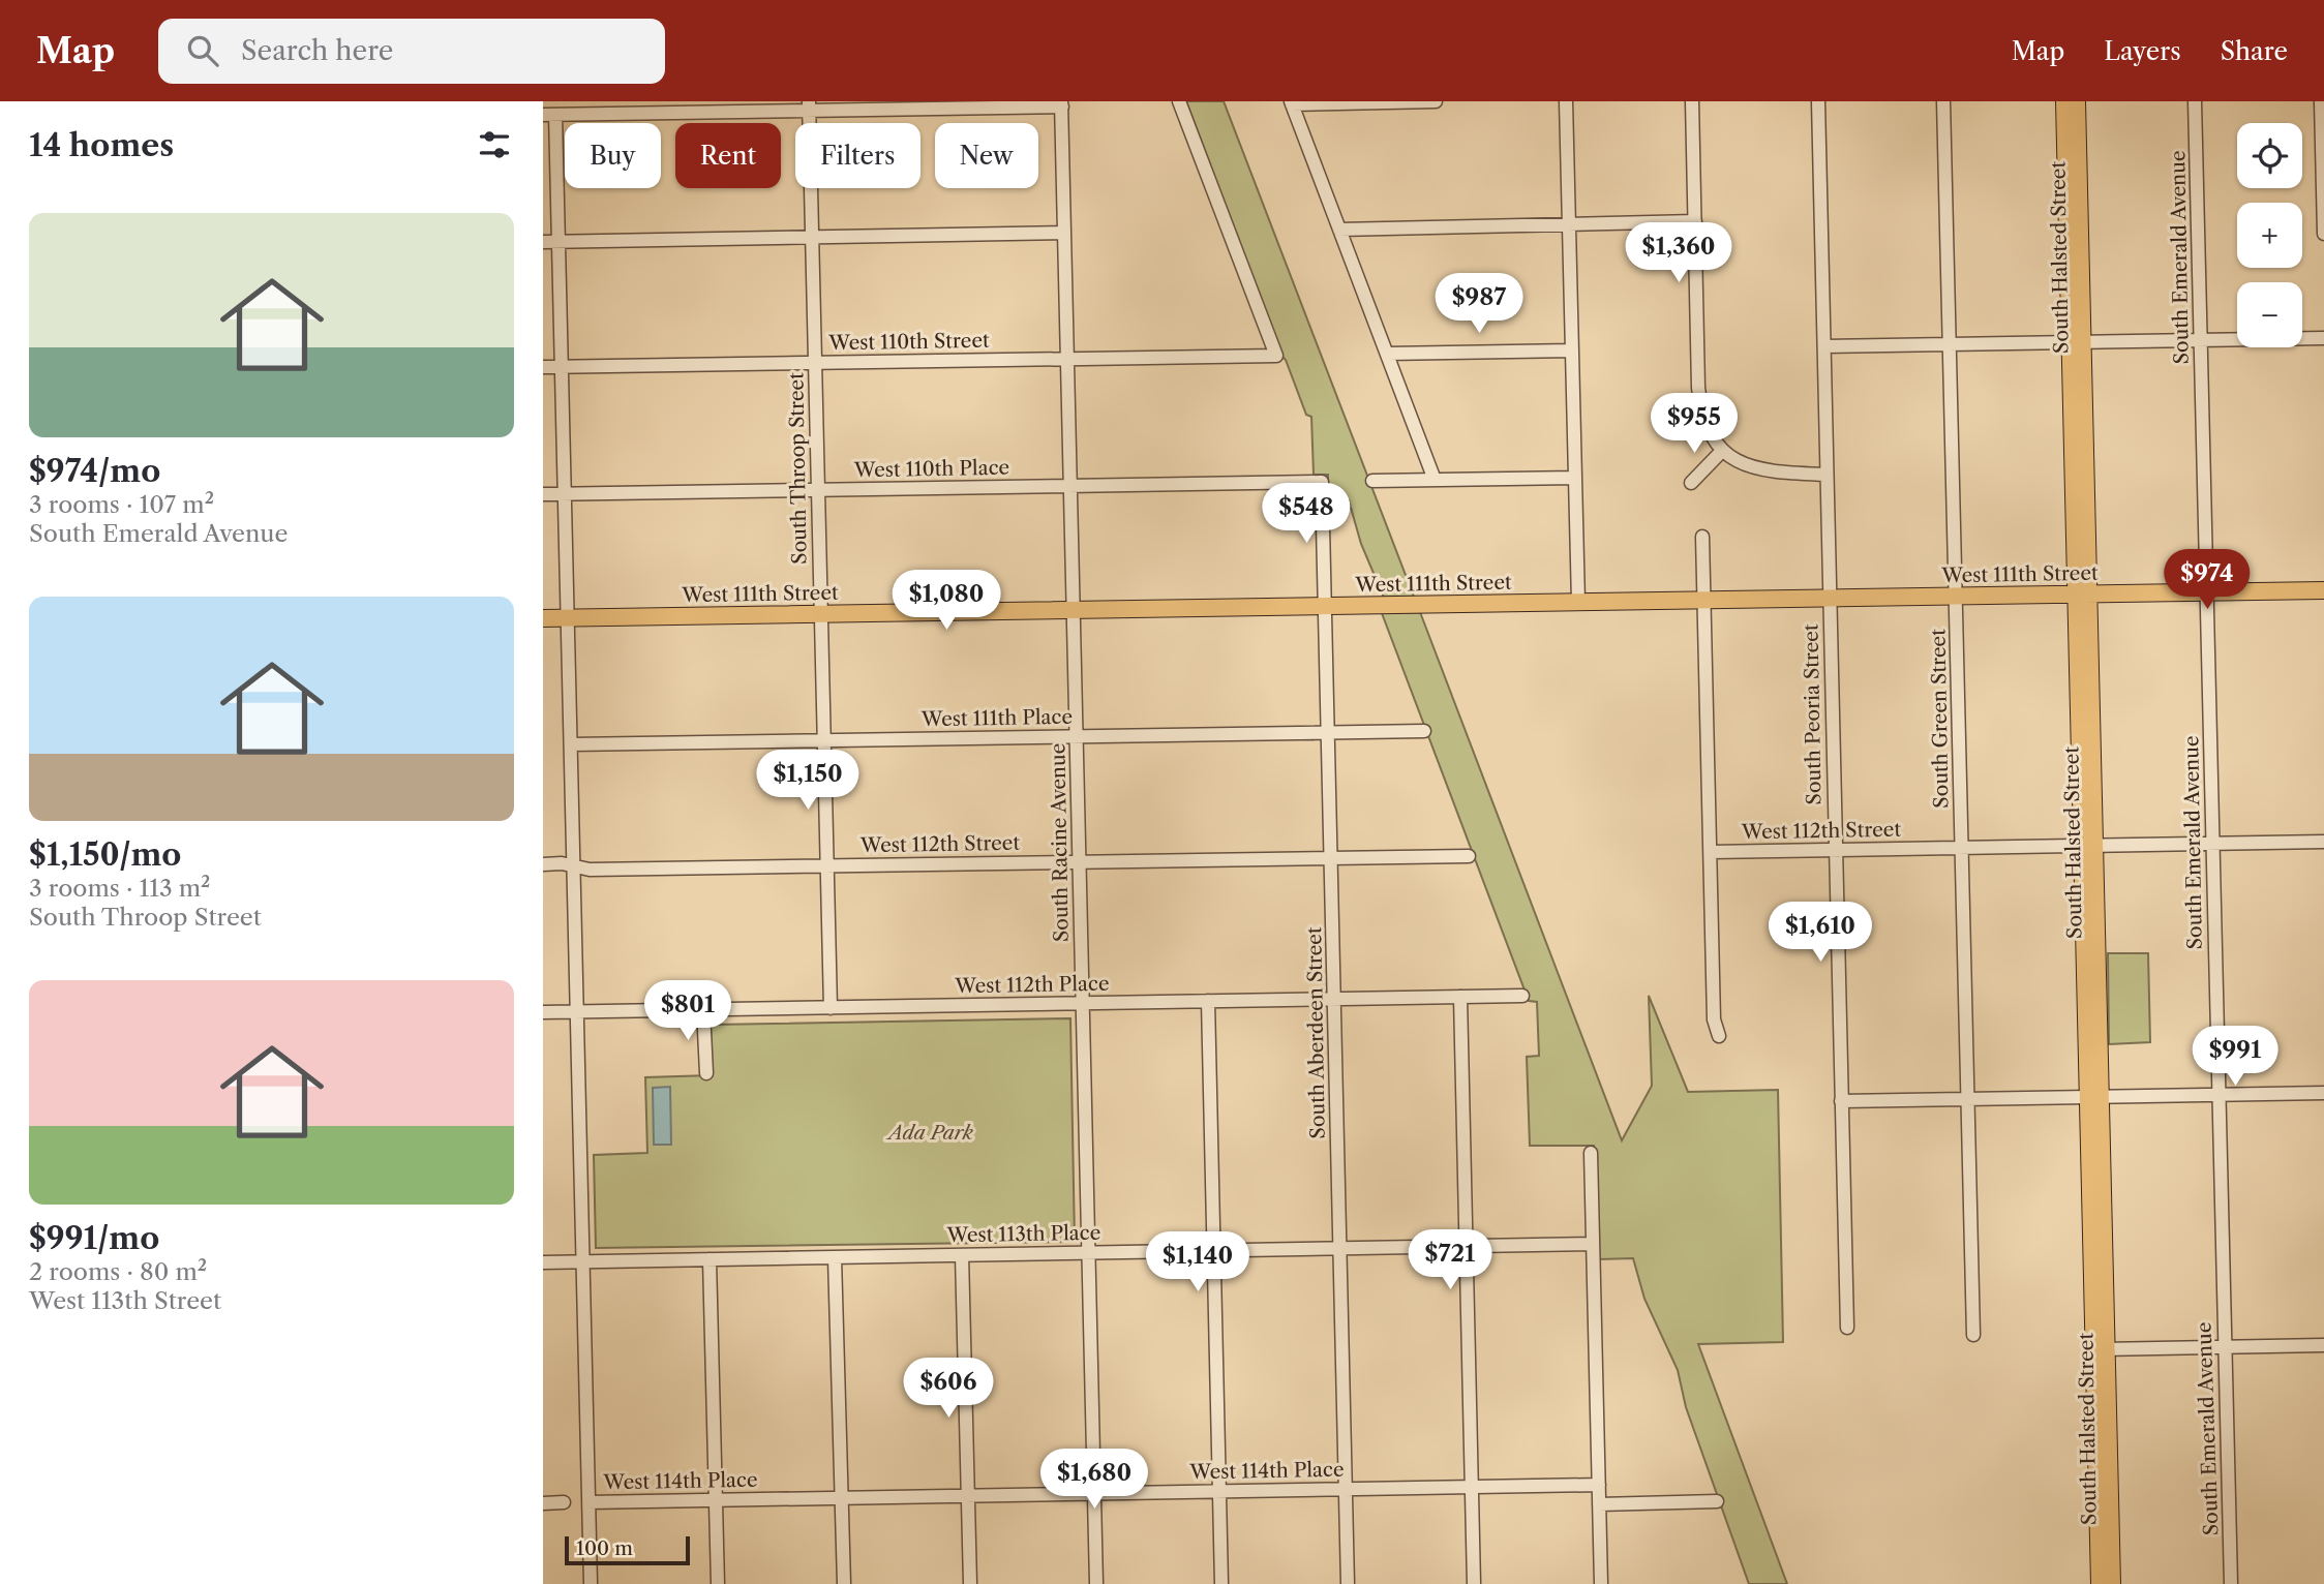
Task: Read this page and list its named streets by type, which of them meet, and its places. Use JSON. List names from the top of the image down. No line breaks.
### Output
{"streets":{"main road":["South Halsted Street","West 111th Street"],"street":["South Emerald Avenue","West 110th Street","South Throop Street","West 110th Place","South Peoria Street","West 111th Place","South Green Street","West 112th Street","South Racine Avenue","West 112th Place","South Aberdeen Street","West 113th Place","West 114th Place"]},"crossings":[["South Halsted Street","West 111th Street"],["South Halsted Street","West 112th Street"],["South Emerald Avenue","West 111th Street"],["South Emerald Avenue","West 112th Street"],["West 110th Street","South Throop Street"],["West 110th Street","South Racine Avenue"],["South Throop Street","West 110th Place"],["South Throop Street","West 111th Street"],["South Throop Street","West 111th Place"],["South Throop Street","West 112th Street"],["South Throop Street","West 112th Place"],["West 110th Place","South Racine Avenue"],["West 110th Place","South Aberdeen Street"],["West 111th Street","South Peoria Street"],["West 111th Street","South Green Street"],["West 111th Street","South Racine Avenue"],["West 111th Street","South Aberdeen Street"],["South Peoria Street","West 112th Street"],["West 111th Place","South Racine Avenue"],["West 111th Place","South Aberdeen Street"],["South Green Street","West 112th Street"],["West 112th Street","South Racine Avenue"],["West 112th Street","South Aberdeen Street"],["South Racine Avenue","West 112th Place"],["South Racine Avenue","West 113th Place"],["South Racine Avenue","West 114th Place"],["West 112th Place","South Aberdeen Street"],["South Aberdeen Street","West 113th Place"],["South Aberdeen Street","West 114th Place"]],"parks":["Ada Park"],"scale_bar":"100 m","page":{"header":"Map","search":"Search here","nav":["Map","Layers","Share"],"heading":"14 homes","map_buttons":["+","−"],"chip":["Buy","Rent","Filters","New"],"list":[{"name":"$974/mo","note":"3 rooms · 107 m² · South Emerald Avenue"},{"name":"$1,150/mo","note":"3 rooms · 113 m² · South Throop Street"},{"name":"$991/mo","note":"2 rooms · 80 m² · West 113th Street"}],"price":["$1,360","$987","$955","$548","$974","$1,080","$1,150","$1,610","$801","$991","$721","$1,140","$606","$1,680"],"scale":"100 m"}}
